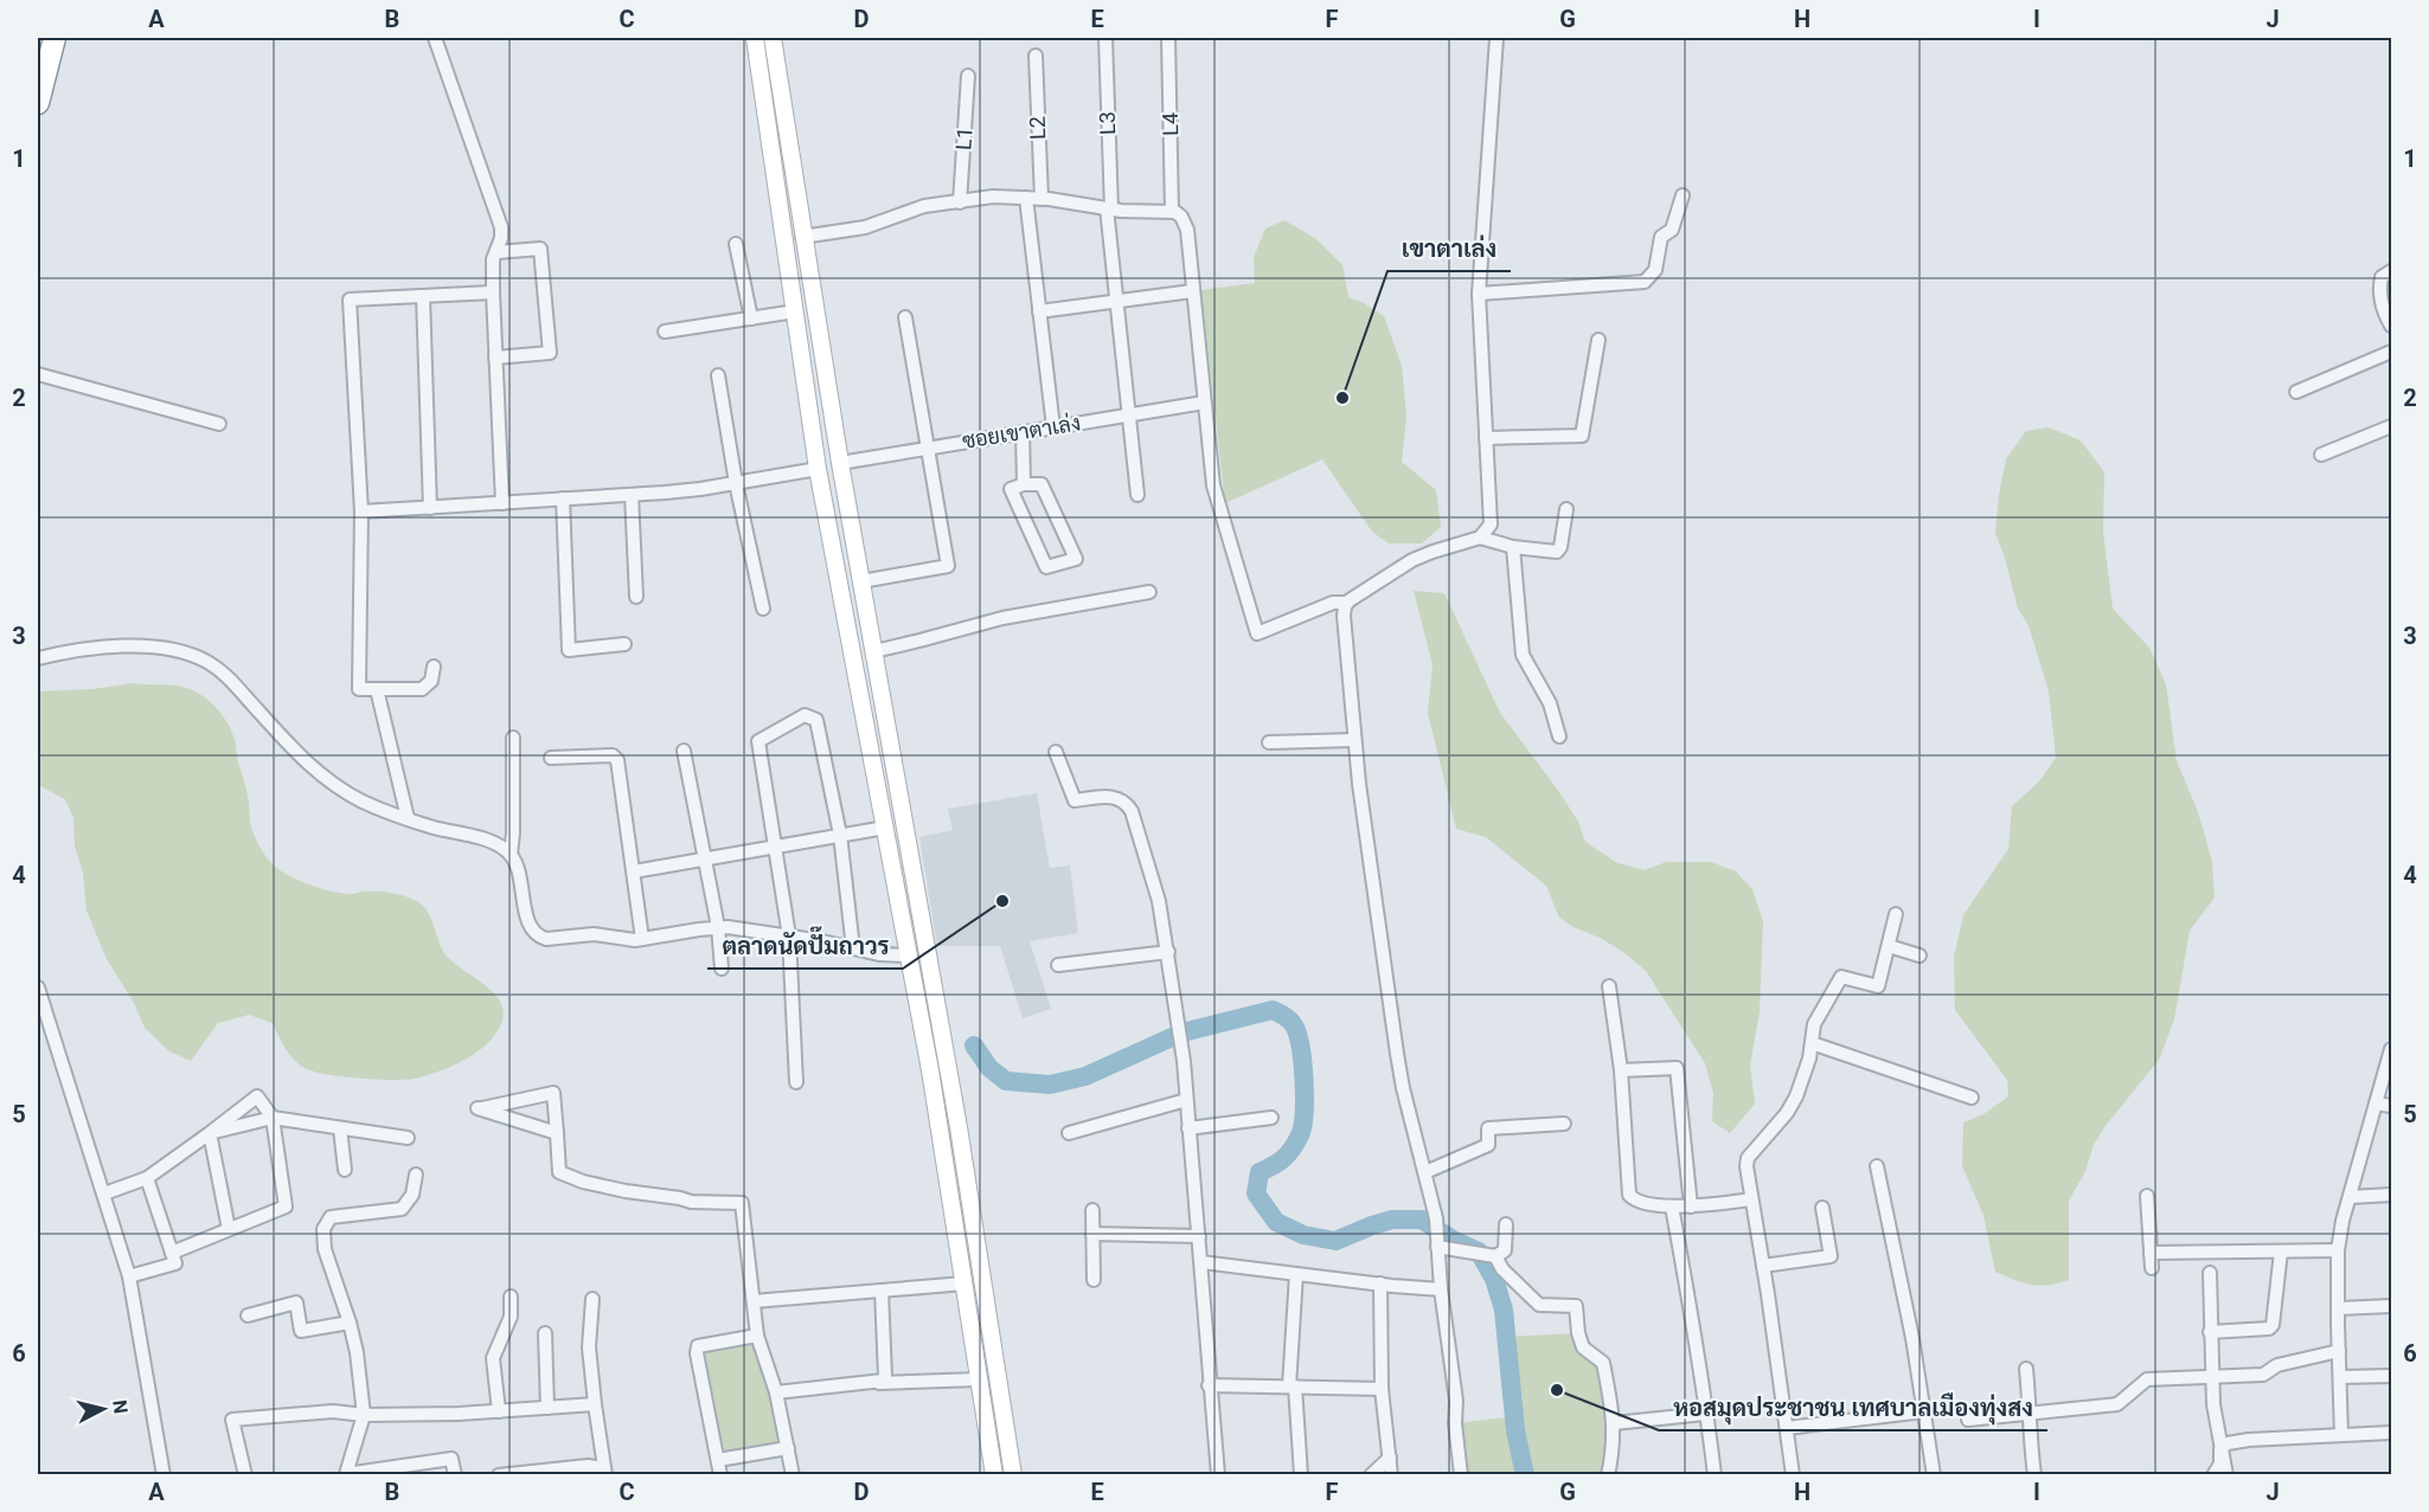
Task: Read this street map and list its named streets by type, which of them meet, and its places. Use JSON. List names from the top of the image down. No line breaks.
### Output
{"streets":{"street":["L3","L4","L2","L1","ซอยเขาตาเล่ง"]},"crossings":[["L3","ซอยเขาตาเล่ง"]],"places":["เขาตาเล่ง","ตลาดนัดปั๊มถาวร","หอสมุดประชาชน เทศบาลเมืองทุ่งสง"],"north":"right","grid":{"columns":["A","B","C","D","E","F","G","H","I","J"],"rows":["1","2","3","4","5","6"]}}
